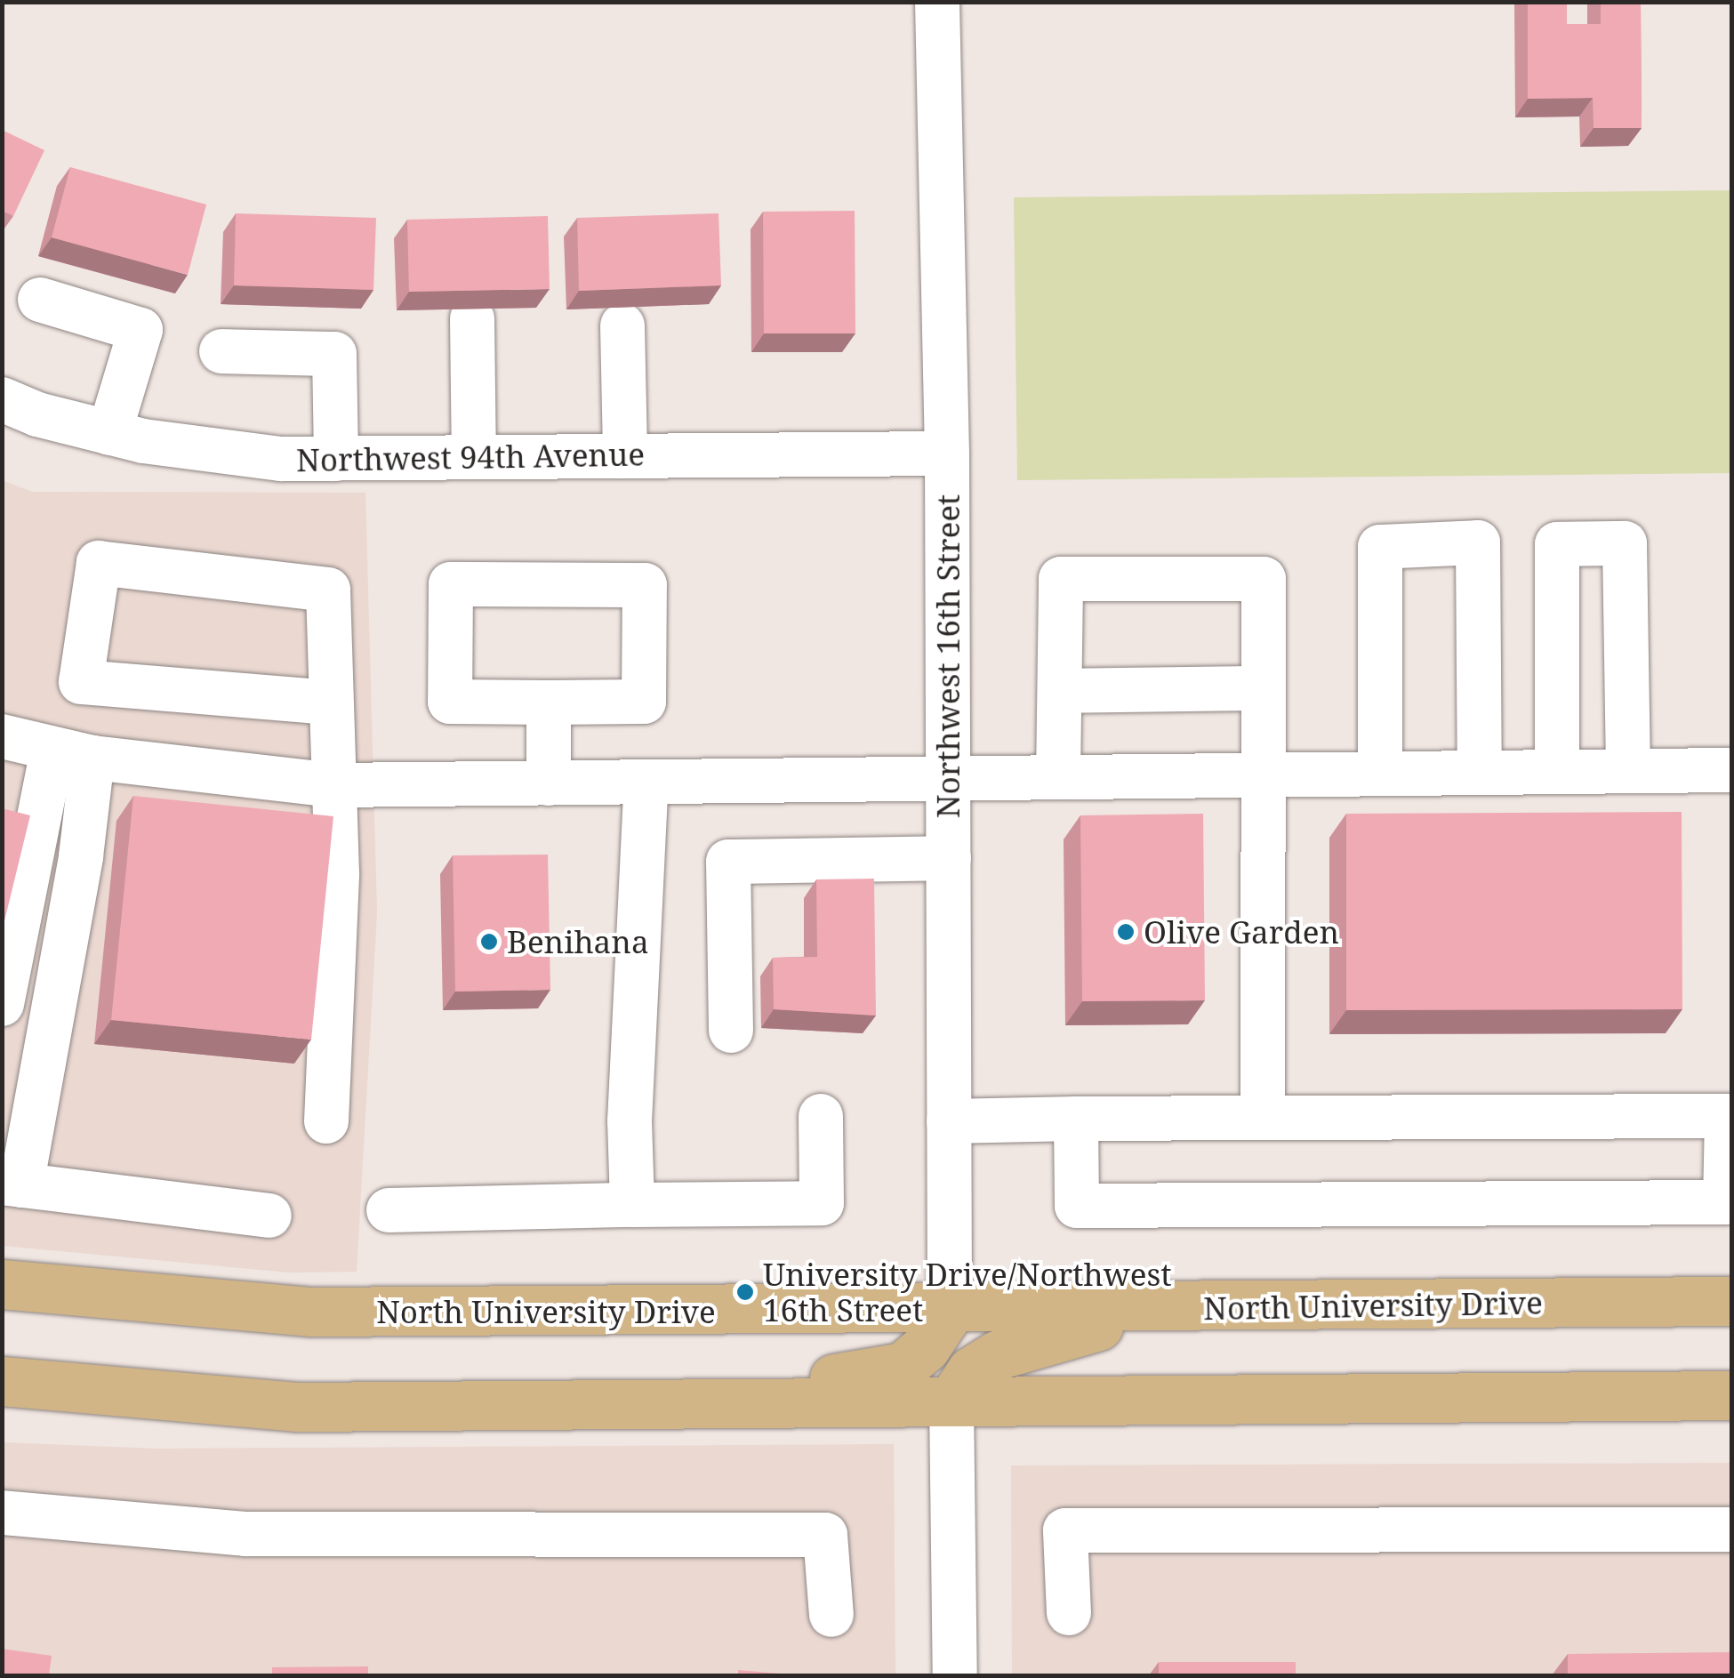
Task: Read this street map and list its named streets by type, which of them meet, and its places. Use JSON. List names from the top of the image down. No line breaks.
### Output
{"streets":{"main road":["North University Drive"],"street":["Northwest 94th Avenue","Northwest 16th Street"]},"crossings":[["Northwest 94th Avenue","Northwest 16th Street"],["Northwest 16th Street","North University Drive"]],"places":["Olive Garden","Benihana","University Drive/Northwest 16th Street"]}
